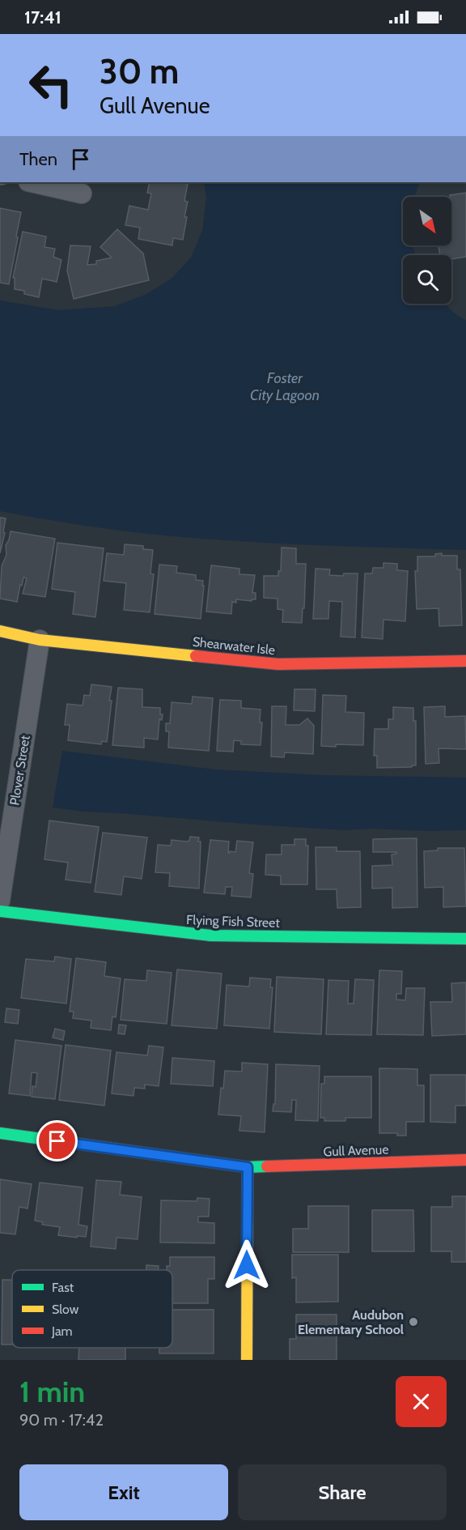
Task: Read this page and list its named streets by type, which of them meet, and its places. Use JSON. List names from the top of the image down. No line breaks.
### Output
{"streets":{"street":["Shearwater Isle","Plover Street","Flying Fish Street","Gull Avenue"]},"crossings":[["Shearwater Isle","Plover Street"]],"water":["Foster City Lagoon"],"places":["Audubon Elementary School"],"legend":["Fast","Slow","Jam"],"north":"bottom right","page":{"status":"17:41","turn":["30 m","Gull Avenue"],"then":"Then","heading":["1 min","90 m · 17:42"],"buttons":["Exit","Share"]}}
